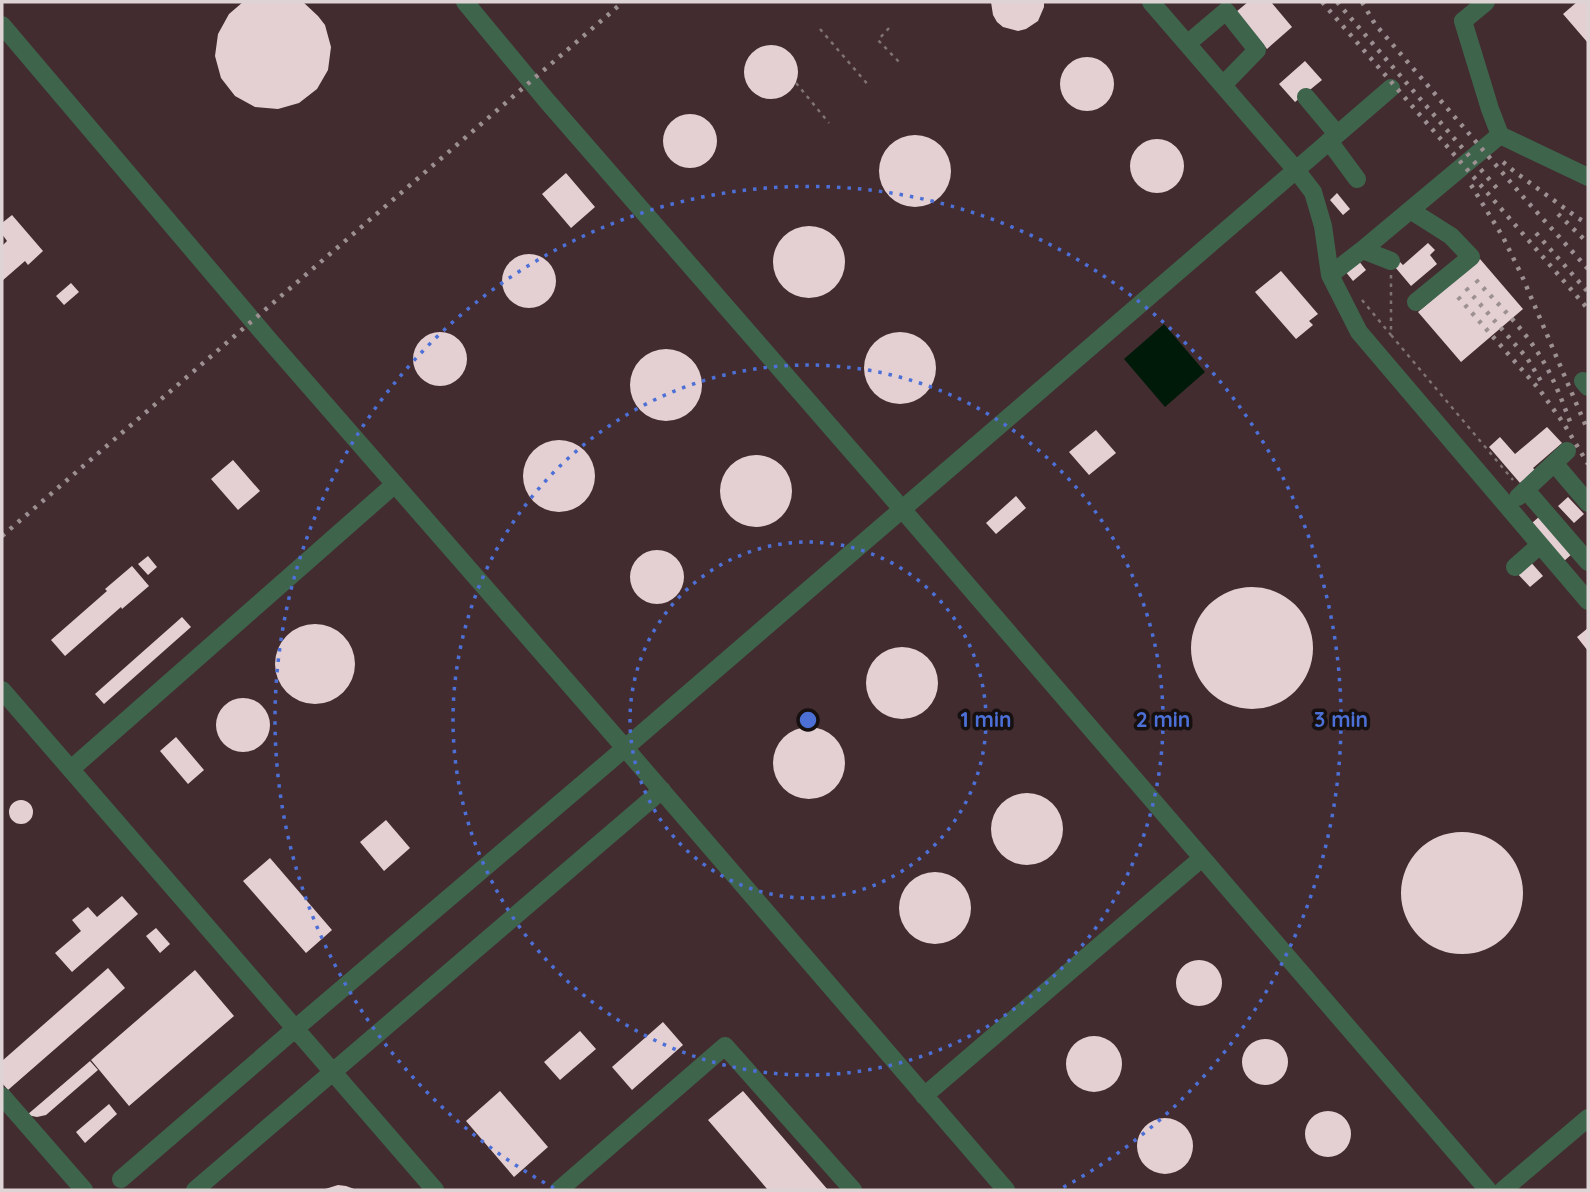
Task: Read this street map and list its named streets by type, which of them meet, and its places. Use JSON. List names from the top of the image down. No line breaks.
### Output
{"rings":["1 min","2 min","3 min"]}
